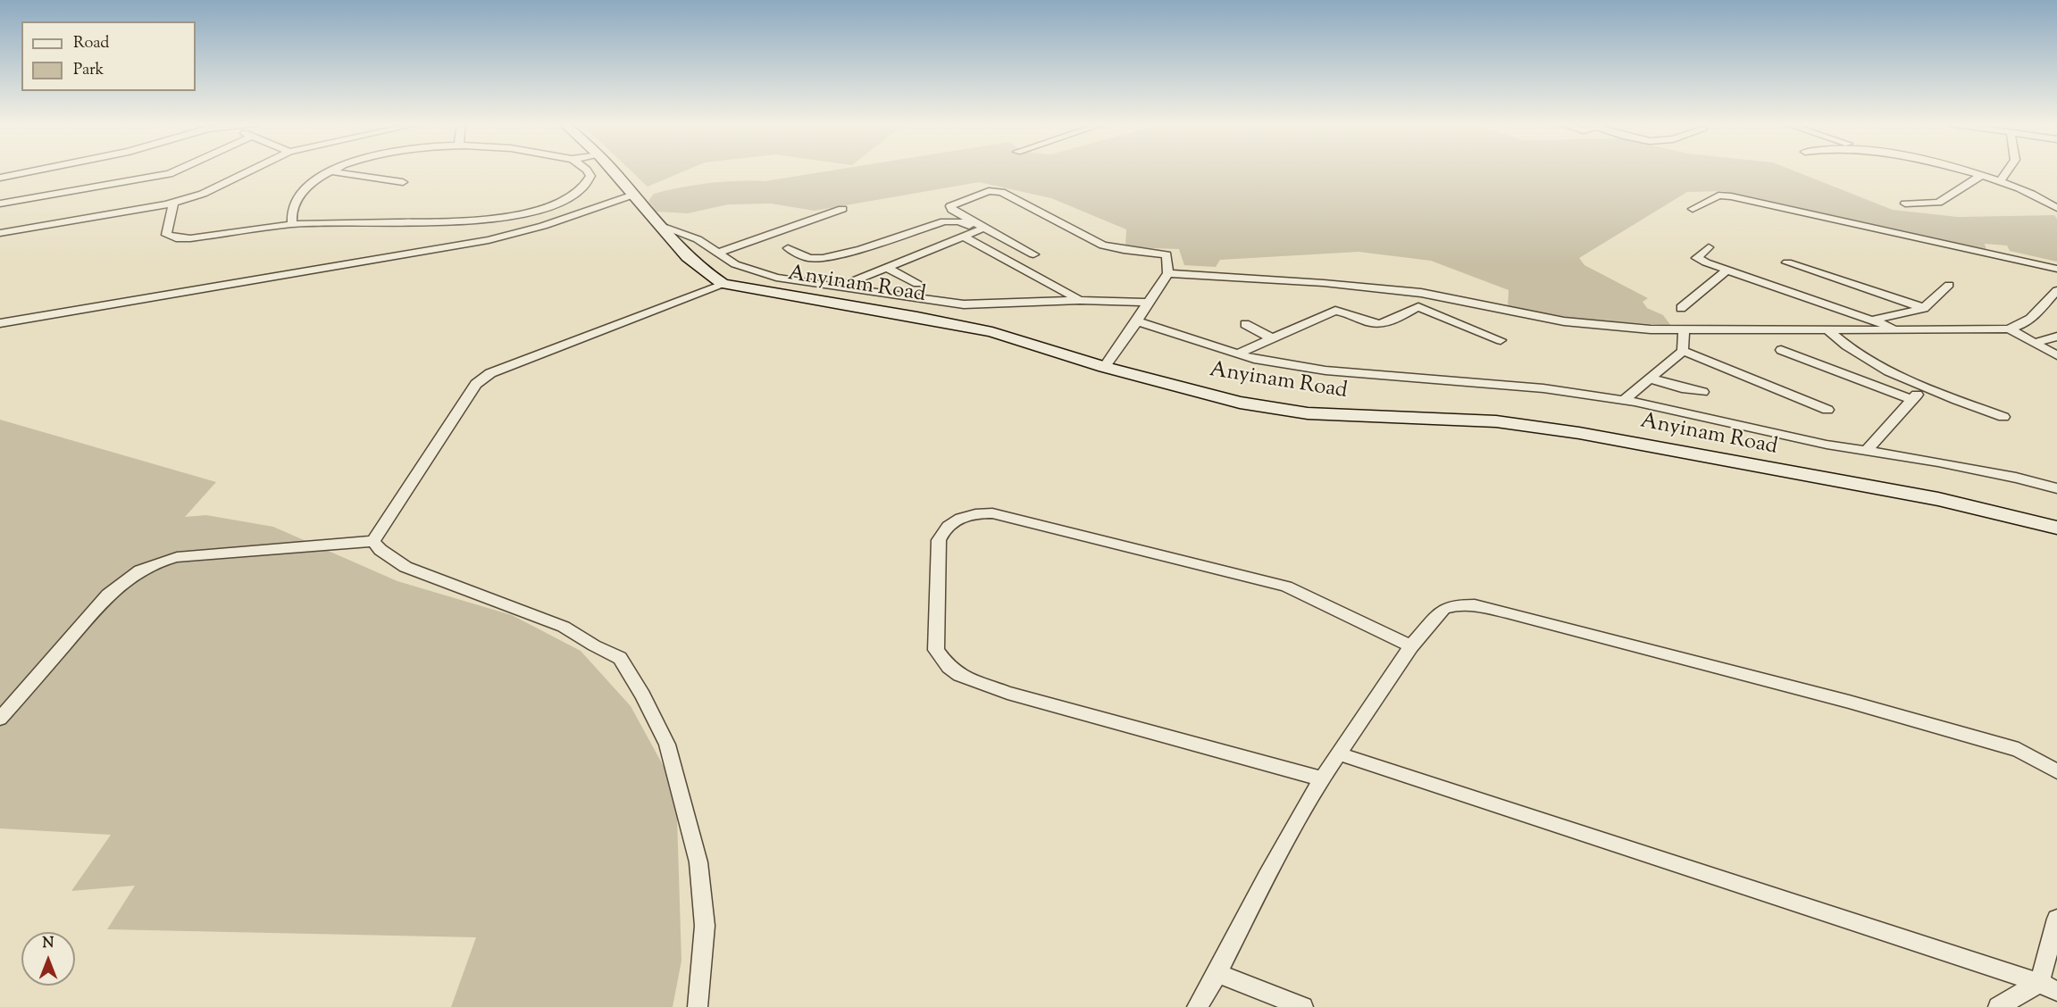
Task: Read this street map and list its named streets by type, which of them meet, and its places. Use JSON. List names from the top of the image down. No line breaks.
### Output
{"streets":{"street":["Anyinam Road"]},"legend":["Road","Park"],"north":"top"}
